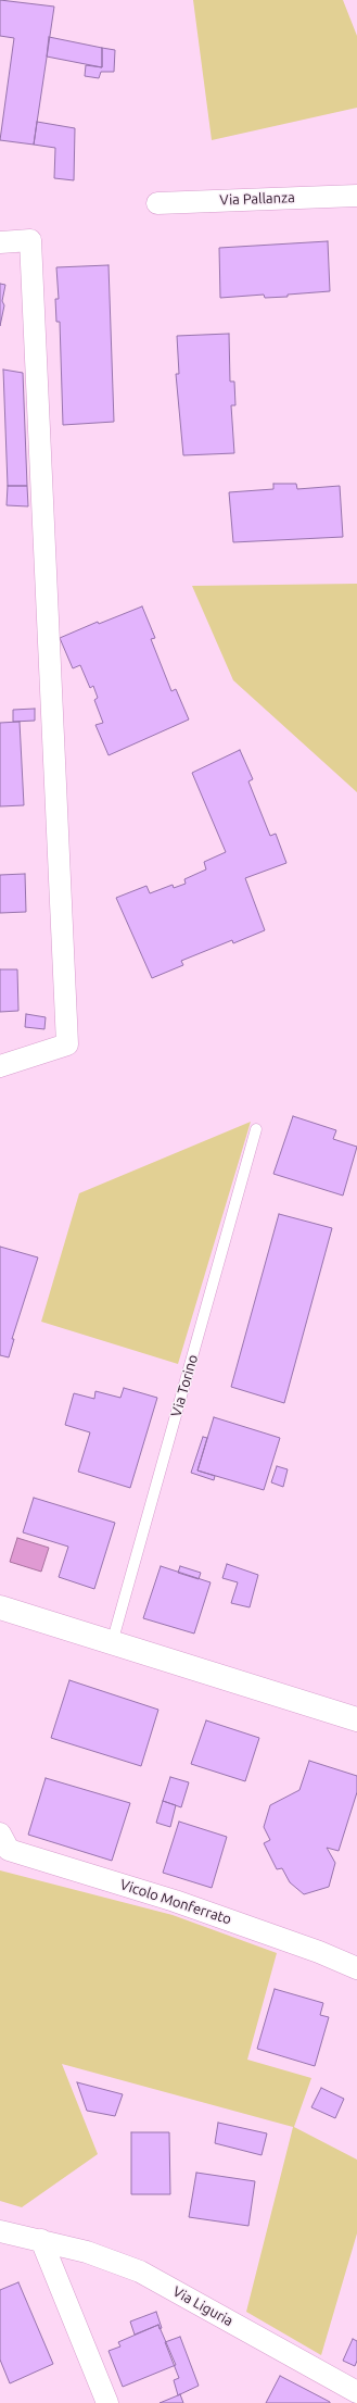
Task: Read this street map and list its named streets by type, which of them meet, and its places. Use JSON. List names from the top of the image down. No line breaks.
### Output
{"streets":{"street":["Via Pallanza","Vicolo Monferrato","Via Liguria"],"lane":["Via Torino"]}}
